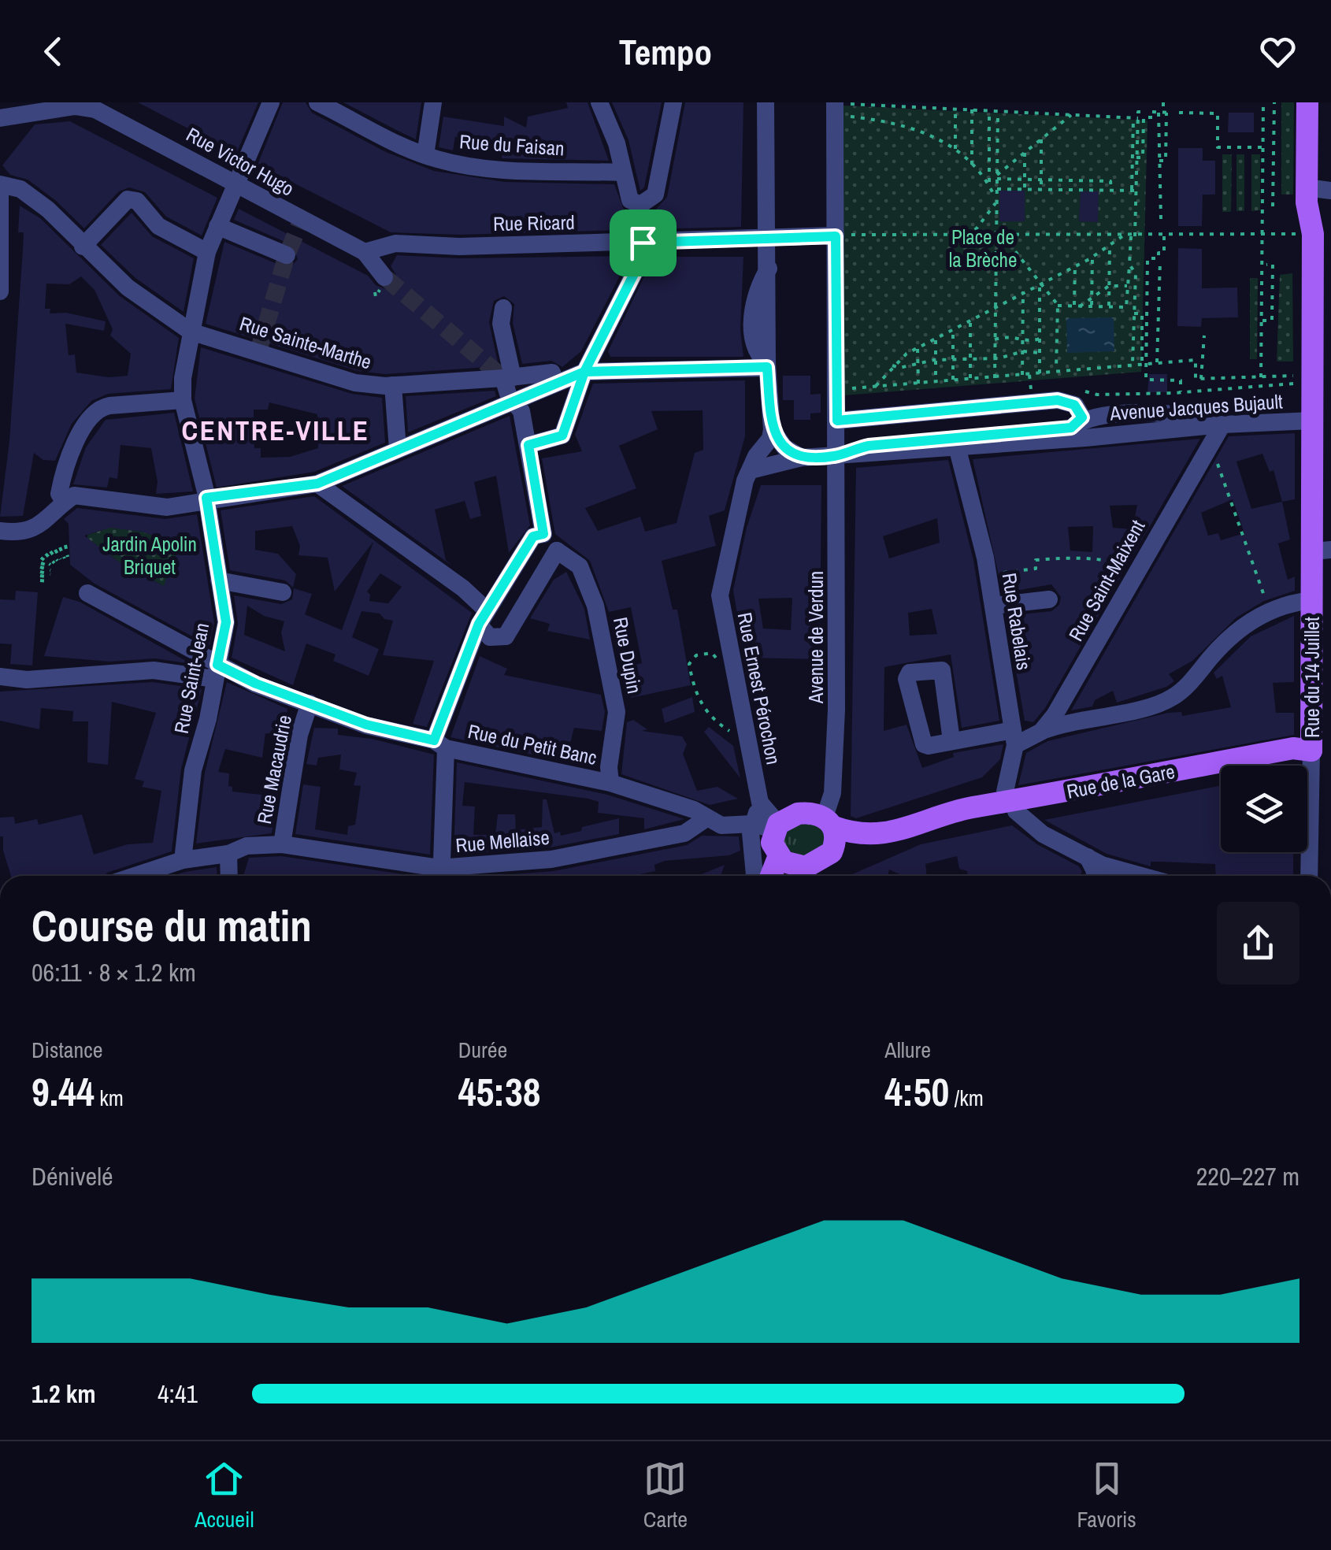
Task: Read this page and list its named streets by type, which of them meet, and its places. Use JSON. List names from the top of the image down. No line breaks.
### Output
{"streets":{"main road":["Rue du 14 Juillet","Rue de la Gare"],"street":["Rue du Faisan","Rue Victor Hugo","Rue Ricard","Rue Sainte-Marthe","Avenue Jacques Bujault","Rue Saint-Maixent","Rue Rabelais","Avenue de Verdun","Rue Dupin","Rue Saint-Jean","Rue Ernest Pérochon","Rue du Petit Banc","Rue Macaudrie","Rue Mellaise"]},"crossings":[["Rue Victor Hugo","Rue Ricard"],["Rue Victor Hugo","Rue Saint-Jean"],["Rue Ricard","Avenue de Verdun"],["Rue Sainte-Marthe","Rue Saint-Jean"],["Avenue Jacques Bujault","Rue Saint-Maixent"],["Avenue Jacques Bujault","Rue Rabelais"],["Avenue Jacques Bujault","Avenue de Verdun"],["Avenue Jacques Bujault","Rue du 14 Juillet"],["Rue Saint-Maixent","Rue Rabelais"],["Rue Rabelais","Rue de la Gare"],["Avenue de Verdun","Rue Ernest Pérochon"],["Avenue de Verdun","Rue de la Gare"],["Rue Dupin","Rue du Petit Banc"],["Rue du 14 Juillet","Rue de la Gare"],["Rue Saint-Jean","Rue du Petit Banc"],["Rue Saint-Jean","Rue Mellaise"],["Rue Ernest Pérochon","Rue de la Gare"],["Rue du Petit Banc","Rue Macaudrie"],["Rue du Petit Banc","Rue Mellaise"],["Rue Macaudrie","Rue Mellaise"]],"districts":["CENTRE-VILLE"],"parks":["Place de la Brèche","Jardin Apolin Briquet"],"page":{"header":"Tempo","heading":["Course du matin","06:11 · 8 × 1.2 km"],"stats":[["Distance","9.44 km"],["Durée","45:38"],["Allure","4:50 /km"]],"chart":["Dénivelé","220–227 m"],"list":[{"name":"1.2 km","note":"4:41"}],"tabs":["Accueil","Carte","Favoris"]}}
